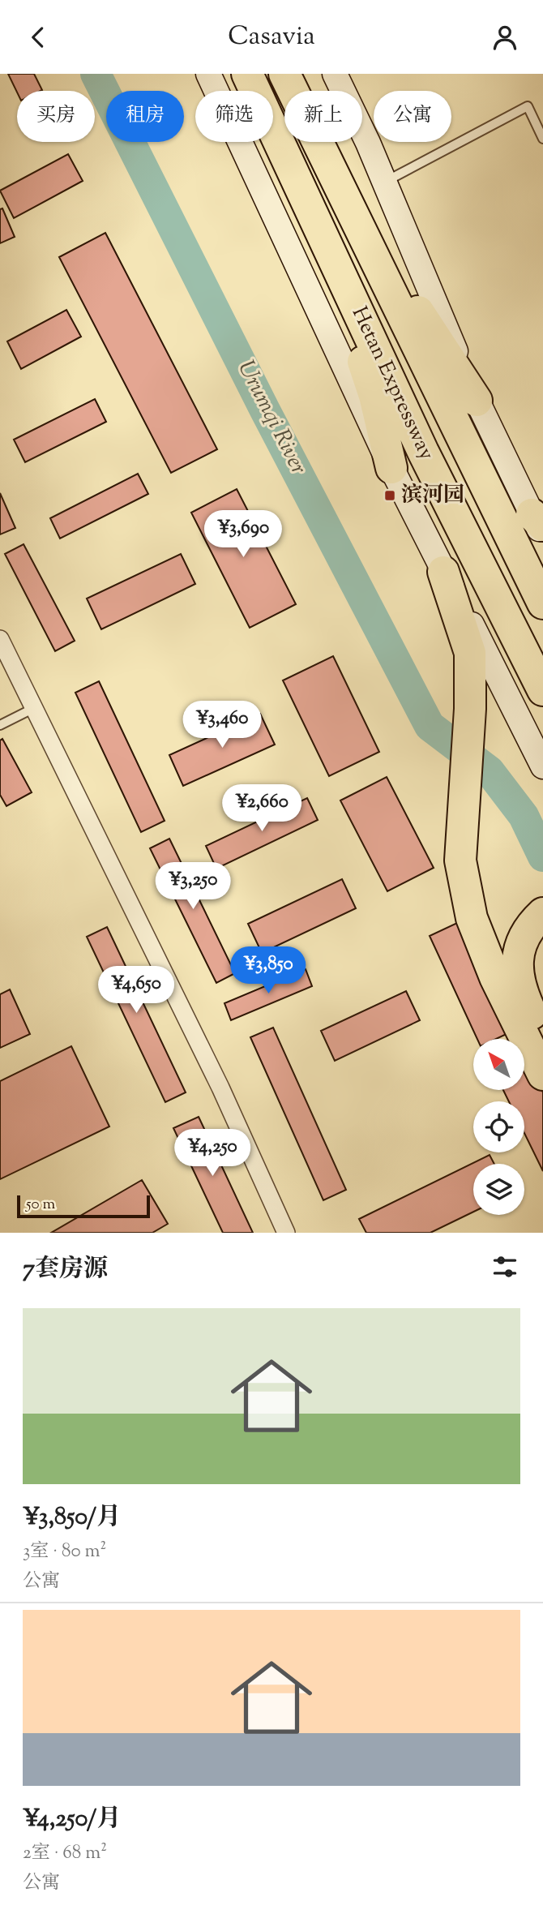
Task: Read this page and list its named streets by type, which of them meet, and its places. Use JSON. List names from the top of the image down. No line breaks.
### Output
{"streets":{"highway":["Hetan Expressway"]},"water":["Urumqi River"],"places":{"transit":["滨河园"]},"scale_bar":"50 m","north":"top left","page":{"header":"Casavia","chip":["买房","租房","筛选","新上","公寓"],"price":["¥3,690","¥3,460","¥2,660","¥3,250","¥3,850","¥4,650","¥4,250"],"scale":"50 m","heading":"7套房源","list":[{"name":"¥3,850/月","note":"3室 · 80 m² · 公寓"},{"name":"¥4,250/月","note":"2室 · 68 m² · 公寓"}]}}
